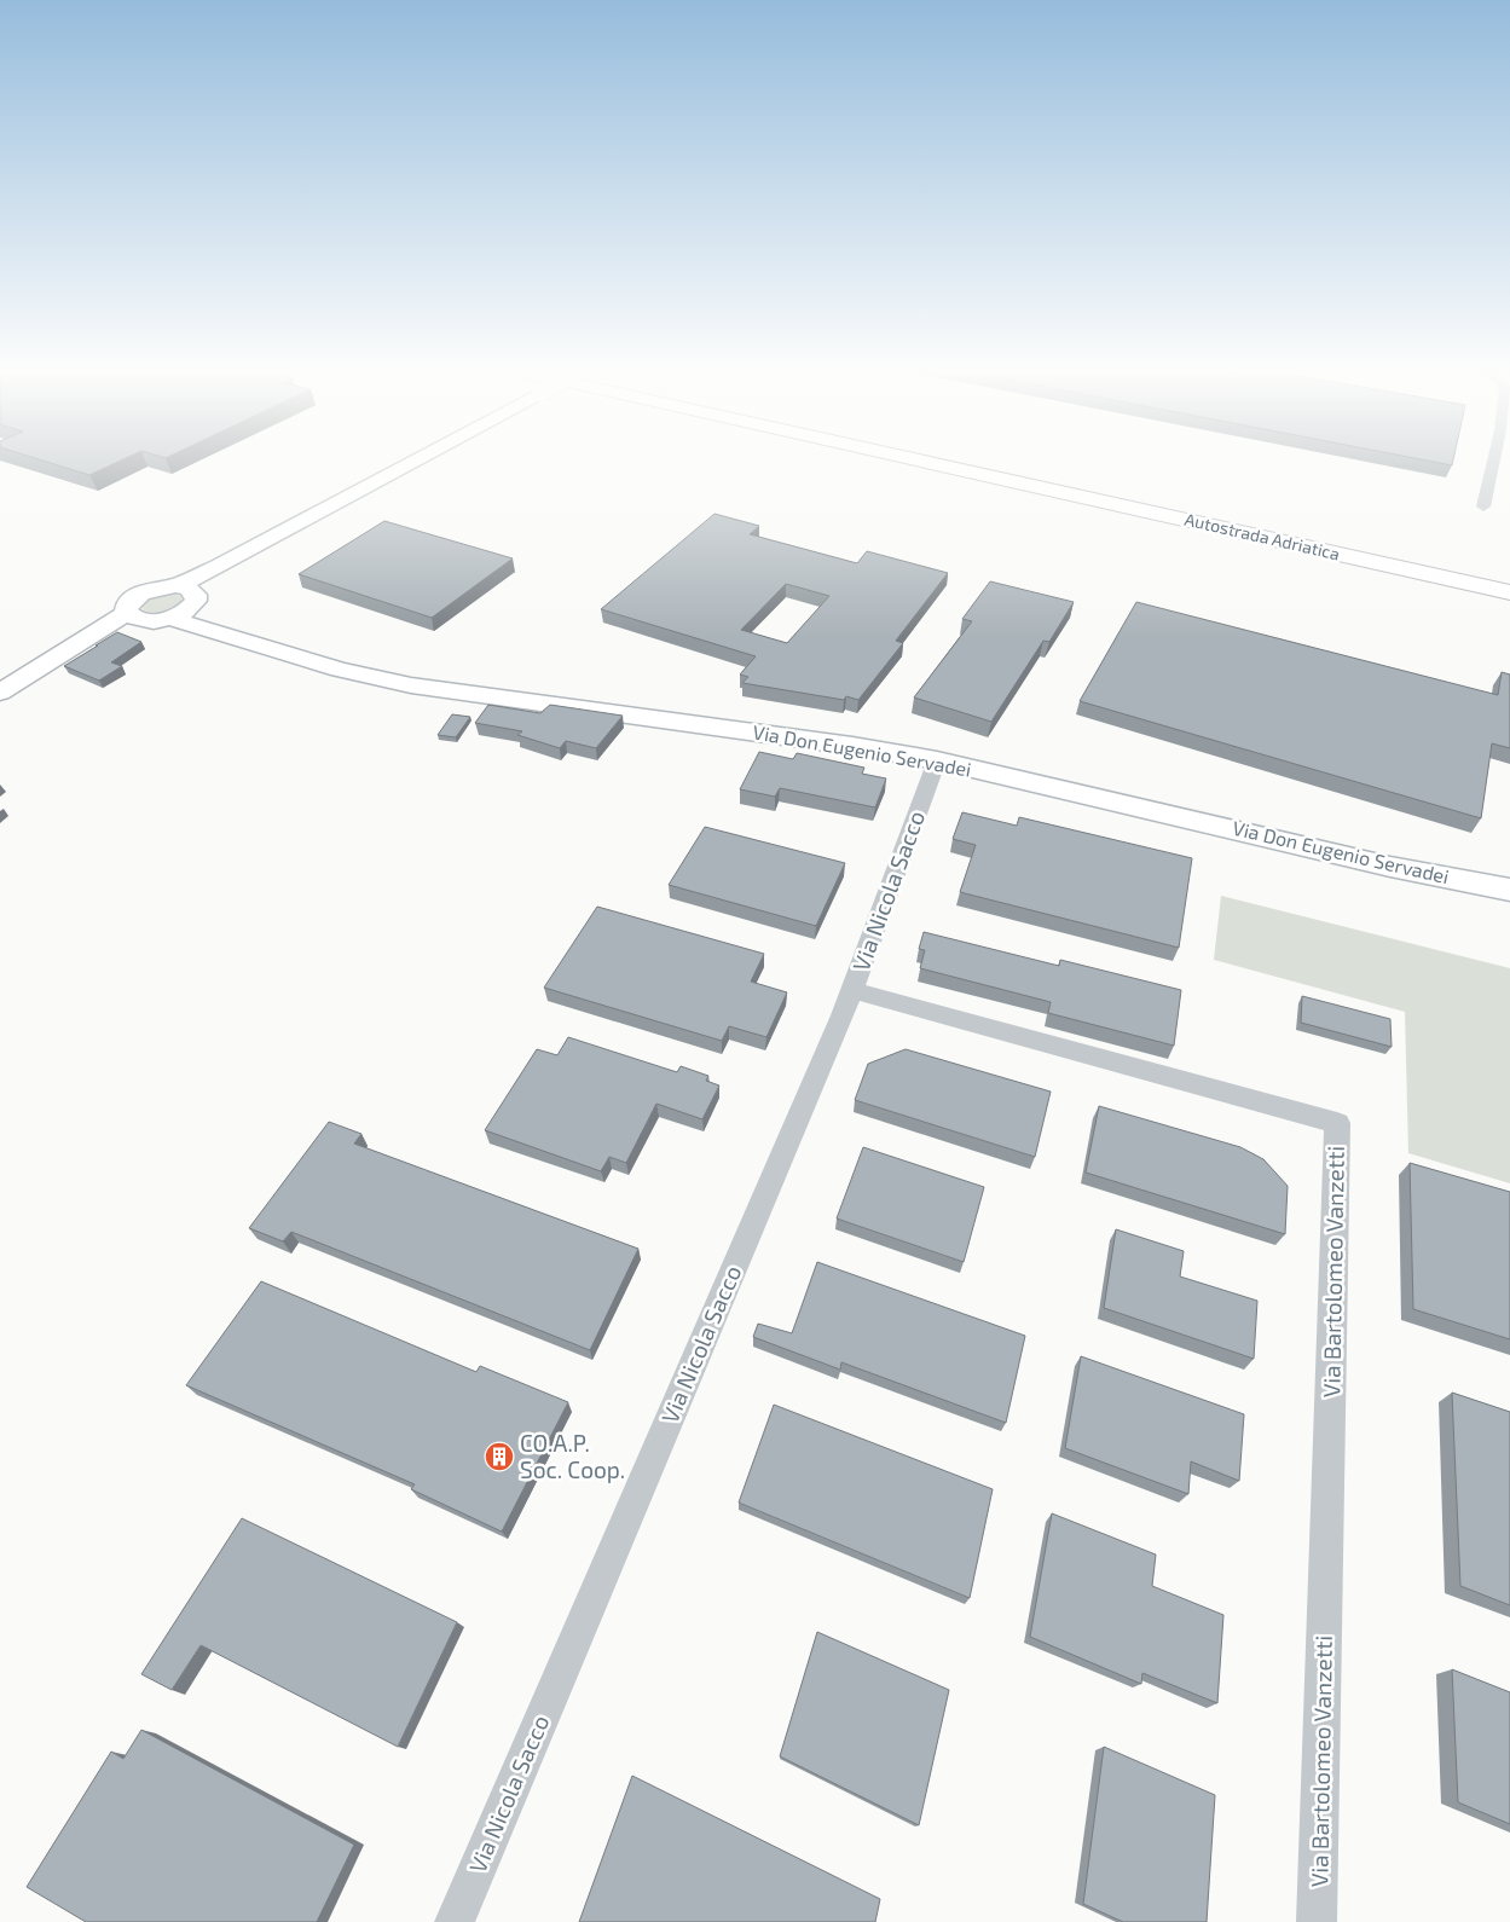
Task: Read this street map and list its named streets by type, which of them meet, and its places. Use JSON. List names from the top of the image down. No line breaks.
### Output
{"streets":{"highway":["Autostrada Adriatica"],"street":["Via Don Eugenio Servadei","Via Nicola Sacco","Via Bartolomeo Vanzetti"]},"crossings":[["Via Don Eugenio Servadei","Via Nicola Sacco"],["Via Nicola Sacco","Via Bartolomeo Vanzetti"]],"places":{"building":["CO.A.P. Soc. Coop."]}}
